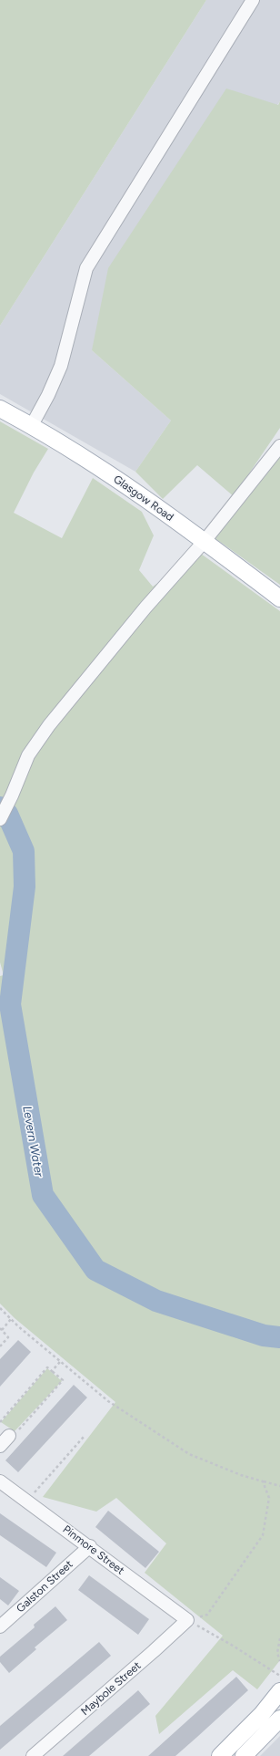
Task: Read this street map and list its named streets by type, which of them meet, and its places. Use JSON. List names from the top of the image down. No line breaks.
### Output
{"streets":{"main road":["Glasgow Road"],"street":["Pinmore Street","Galston Street","Maybole Street"]},"crossings":[["Pinmore Street","Galston Street"],["Pinmore Street","Maybole Street"]],"water":["Levern Water"]}
